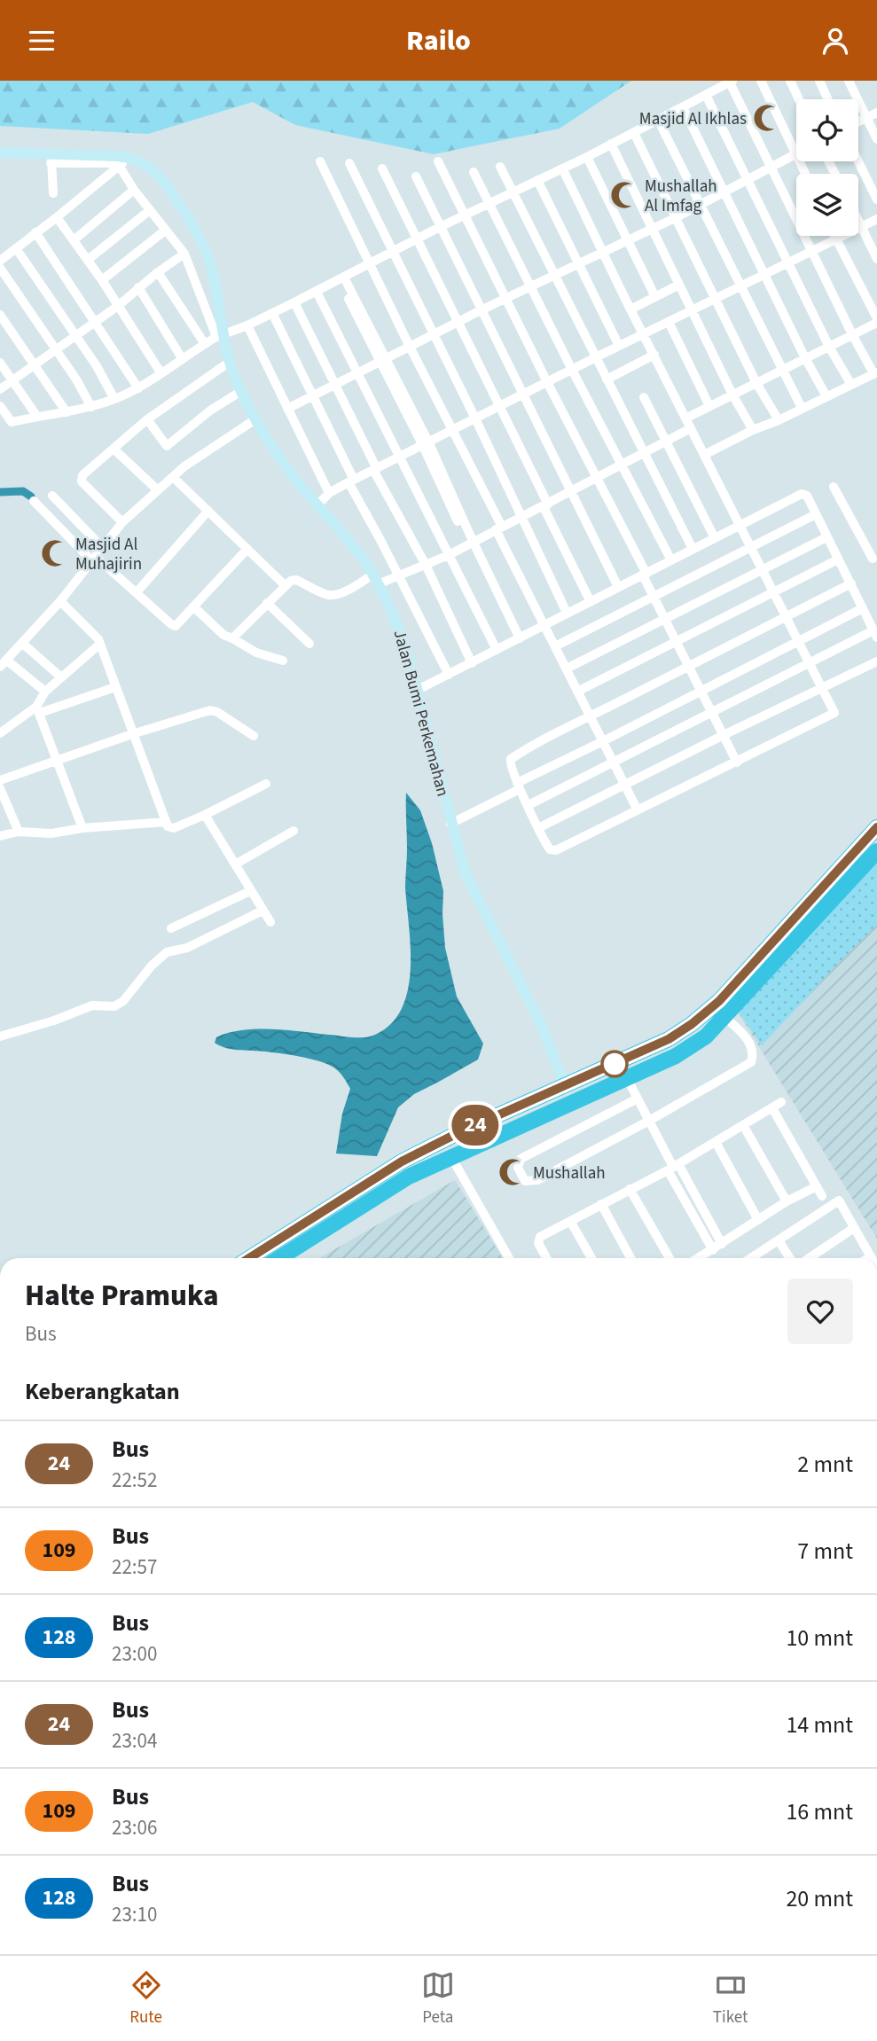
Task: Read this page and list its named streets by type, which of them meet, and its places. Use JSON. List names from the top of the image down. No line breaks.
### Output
{"streets":{"street":["Jalan Bumi Perkemahan"]},"places":{"mosque":["Masjid Al Ikhlas","Mushallah Al Imfag","Masjid Al Muhajirin","Mushallah"]},"lines":["bus line 24"],"page":{"header":"Railo","on_map":"24","heading":[["Halte Pramuka","Bus"],"Keberangkatan"],"list":[{"mark":"24","name":"Bus","note":"22:52","value":"2 mnt"},{"mark":"109","name":"Bus","note":"22:57","value":"7 mnt"},{"mark":"128","name":"Bus","note":"23:00","value":"10 mnt"},{"mark":"24","name":"Bus","note":"23:04","value":"14 mnt"},{"mark":"109","name":"Bus","note":"23:06","value":"16 mnt"},{"mark":"128","name":"Bus","note":"23:10","value":"20 mnt"}],"tabs":["Rute","Peta","Tiket"]}}
